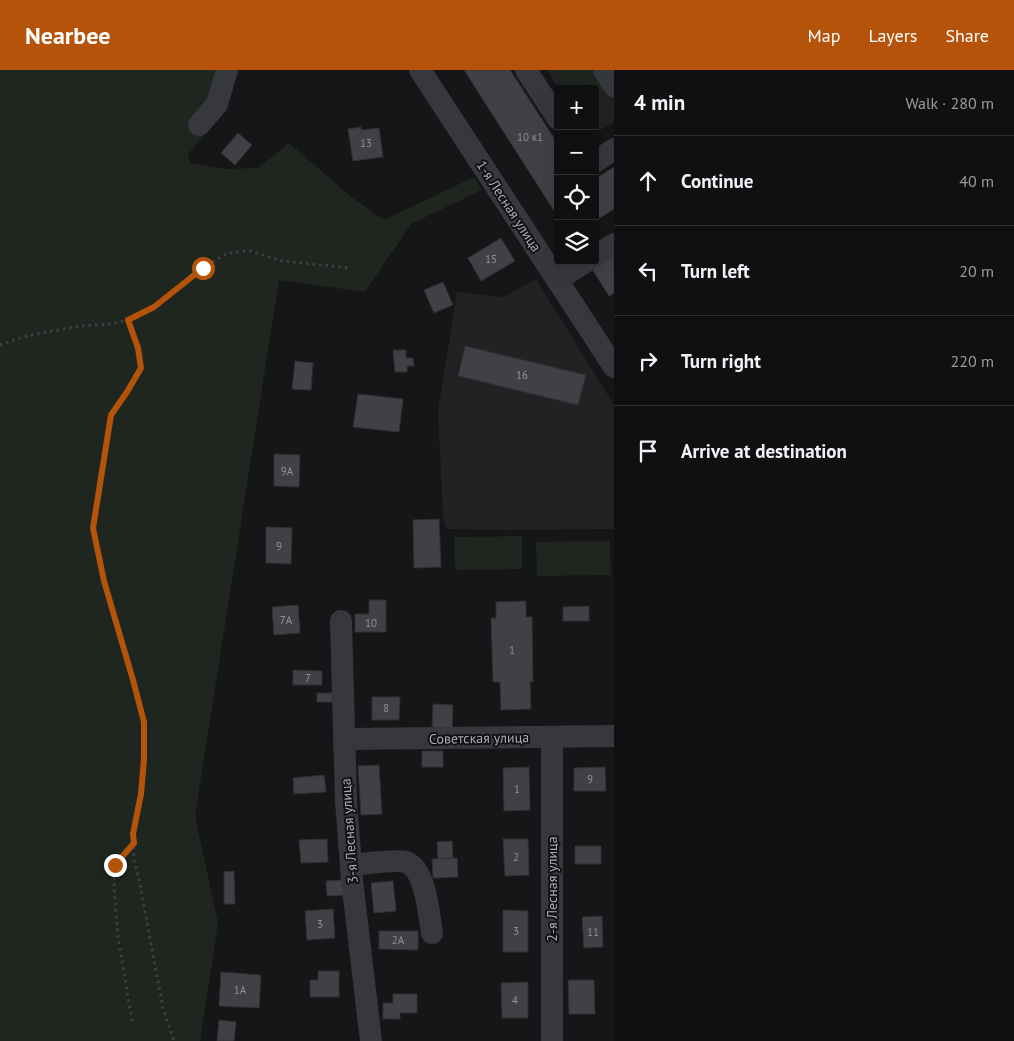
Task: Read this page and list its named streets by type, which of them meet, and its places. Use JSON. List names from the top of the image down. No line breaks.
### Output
{"streets":{"street":["1-я Лесная улица","Советская улица","3-я Лесная улица","2-я Лесная улица"]},"crossings":[["Советская улица","3-я Лесная улица"],["Советская улица","2-я Лесная улица"]],"house_numbers":["10 к1","13","15","16","9А","9","7А","10","1","7","8","9","1","2","3","3","11","2А","1А","4"],"page":{"header":"Nearbee","nav":["Map","Layers","Share"],"heading":["4 min","Walk · 280 m"],"map_buttons":["+","−"],"list":[["Continue","40 m"],["Turn left","20 m"],["Turn right","220 m"],"Arrive at destination"]}}
